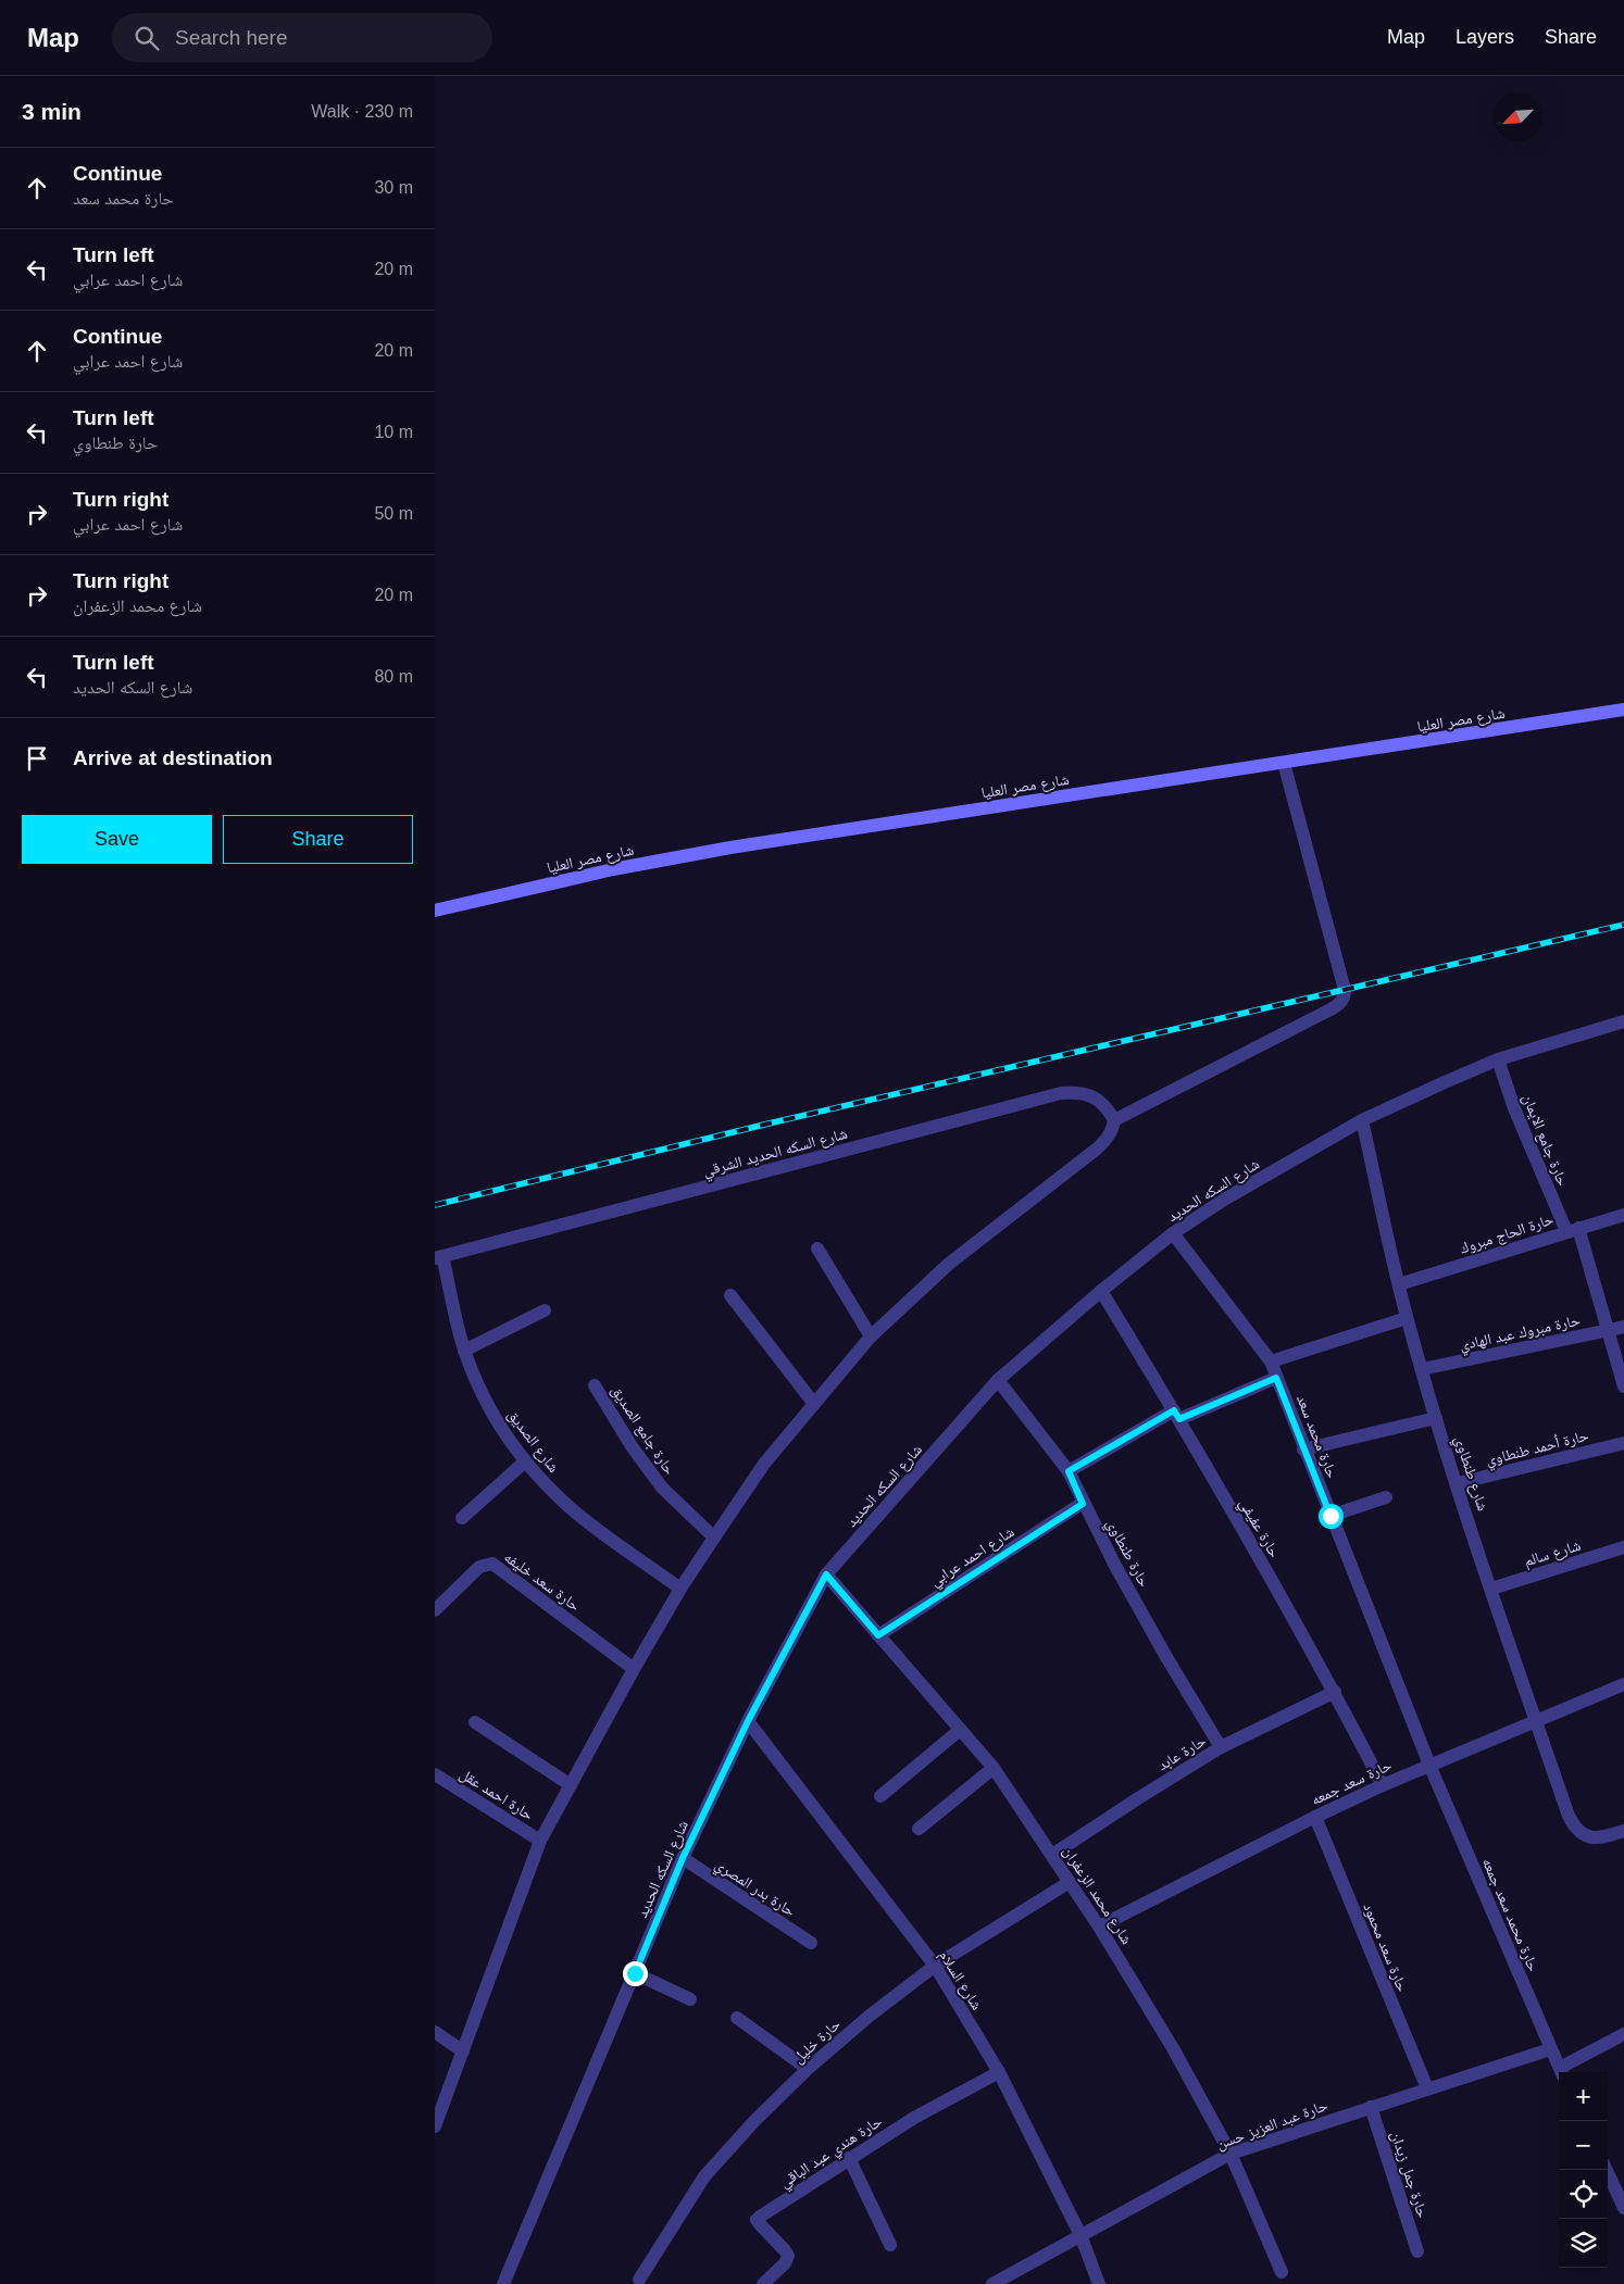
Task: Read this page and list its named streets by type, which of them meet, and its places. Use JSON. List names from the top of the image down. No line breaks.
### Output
{"streets":{"street":["شارع مصر العليا","حارة جامع الايمان","شارع السكه الحديد الشرقي","شارع السكه الحديد","حارة الحاج مبروك","حارة مبروك عبد الهادي","حارة جامع الصديق","حارة محمد سعد","شارع الصديق","حارة أحمد طنطاوي","شارع طنطاوي","حارة عفيفي","حارة طنطاوي","شارع سالم","شارع احمد عرابي","حارة سعد خليفه","حارة عابد","حارة سعد جمعه","حارة احمد عقل","حارة بدر المصري","شارع محمد الزعفران","حارة محمد سعد جمعه","حارة سعد محمود","شارع السلام","حارة خليل","حارة عبد العزيز حسن","حارة هندي عبد الباقي","حارة جمل زيدان"]},"crossings":[["حارة جامع الايمان","شارع السكه الحديد"],["حارة جامع الايمان","حارة الحاج مبروك"],["حارة جامع الايمان","حارة مبروك عبد الهادي"],["شارع السكه الحديد الشرقي","شارع الصديق"],["شارع السكه الحديد","حارة محمد سعد"],["شارع السكه الحديد","شارع طنطاوي"],["شارع السكه الحديد","حارة عفيفي"],["شارع السكه الحديد","حارة طنطاوي"],["شارع السكه الحديد","حارة بدر المصري"],["شارع السكه الحديد","شارع محمد الزعفران"],["شارع السكه الحديد","شارع السلام"],["حارة الحاج مبروك","شارع طنطاوي"],["حارة مبروك عبد الهادي","شارع طنطاوي"],["حارة محمد سعد","حارة سعد جمعه"],["حارة محمد سعد","حارة محمد سعد جمعه"],["حارة أحمد طنطاوي","شارع طنطاوي"],["شارع طنطاوي","شارع سالم"],["شارع طنطاوي","حارة سعد جمعه"],["حارة عفيفي","حارة عابد"],["حارة عفيفي","حارة سعد جمعه"],["حارة طنطاوي","شارع احمد عرابي"],["حارة طنطاوي","حارة عابد"],["شارع احمد عرابي","شارع محمد الزعفران"],["حارة عابد","شارع محمد الزعفران"],["حارة سعد جمعه","شارع محمد الزعفران"],["حارة سعد جمعه","حارة محمد سعد جمعه"],["حارة سعد جمعه","حارة سعد محمود"],["شارع محمد الزعفران","حارة خليل"],["شارع محمد الزعفران","حارة عبد العزيز حسن"],["حارة محمد سعد جمعه","حارة عبد العزيز حسن"],["حارة سعد محمود","حارة عبد العزيز حسن"],["شارع السلام","حارة خليل"],["شارع السلام","حارة عبد العزيز حسن"],["شارع السلام","حارة هندي عبد الباقي"],["حارة عبد العزيز حسن","حارة جمل زيدان"]],"north":"bottom left","page":{"header":"Map","search":"Search here","nav":["Map","Layers","Share"],"heading":["3 min","Walk · 230 m"],"list":[["Continue","حارة محمد سعد","30 m"],["Turn left","شارع احمد عرابي","20 m"],["Continue","شارع احمد عرابي","20 m"],["Turn left","حارة طنطاوي","10 m"],["Turn right","شارع احمد عرابي","50 m"],["Turn right","شارع محمد الزعفران","20 m"],["Turn left","شارع السكه الحديد","80 m"],"Arrive at destination"],"buttons":["Save","Share"],"map_buttons":["+","−"]}}
